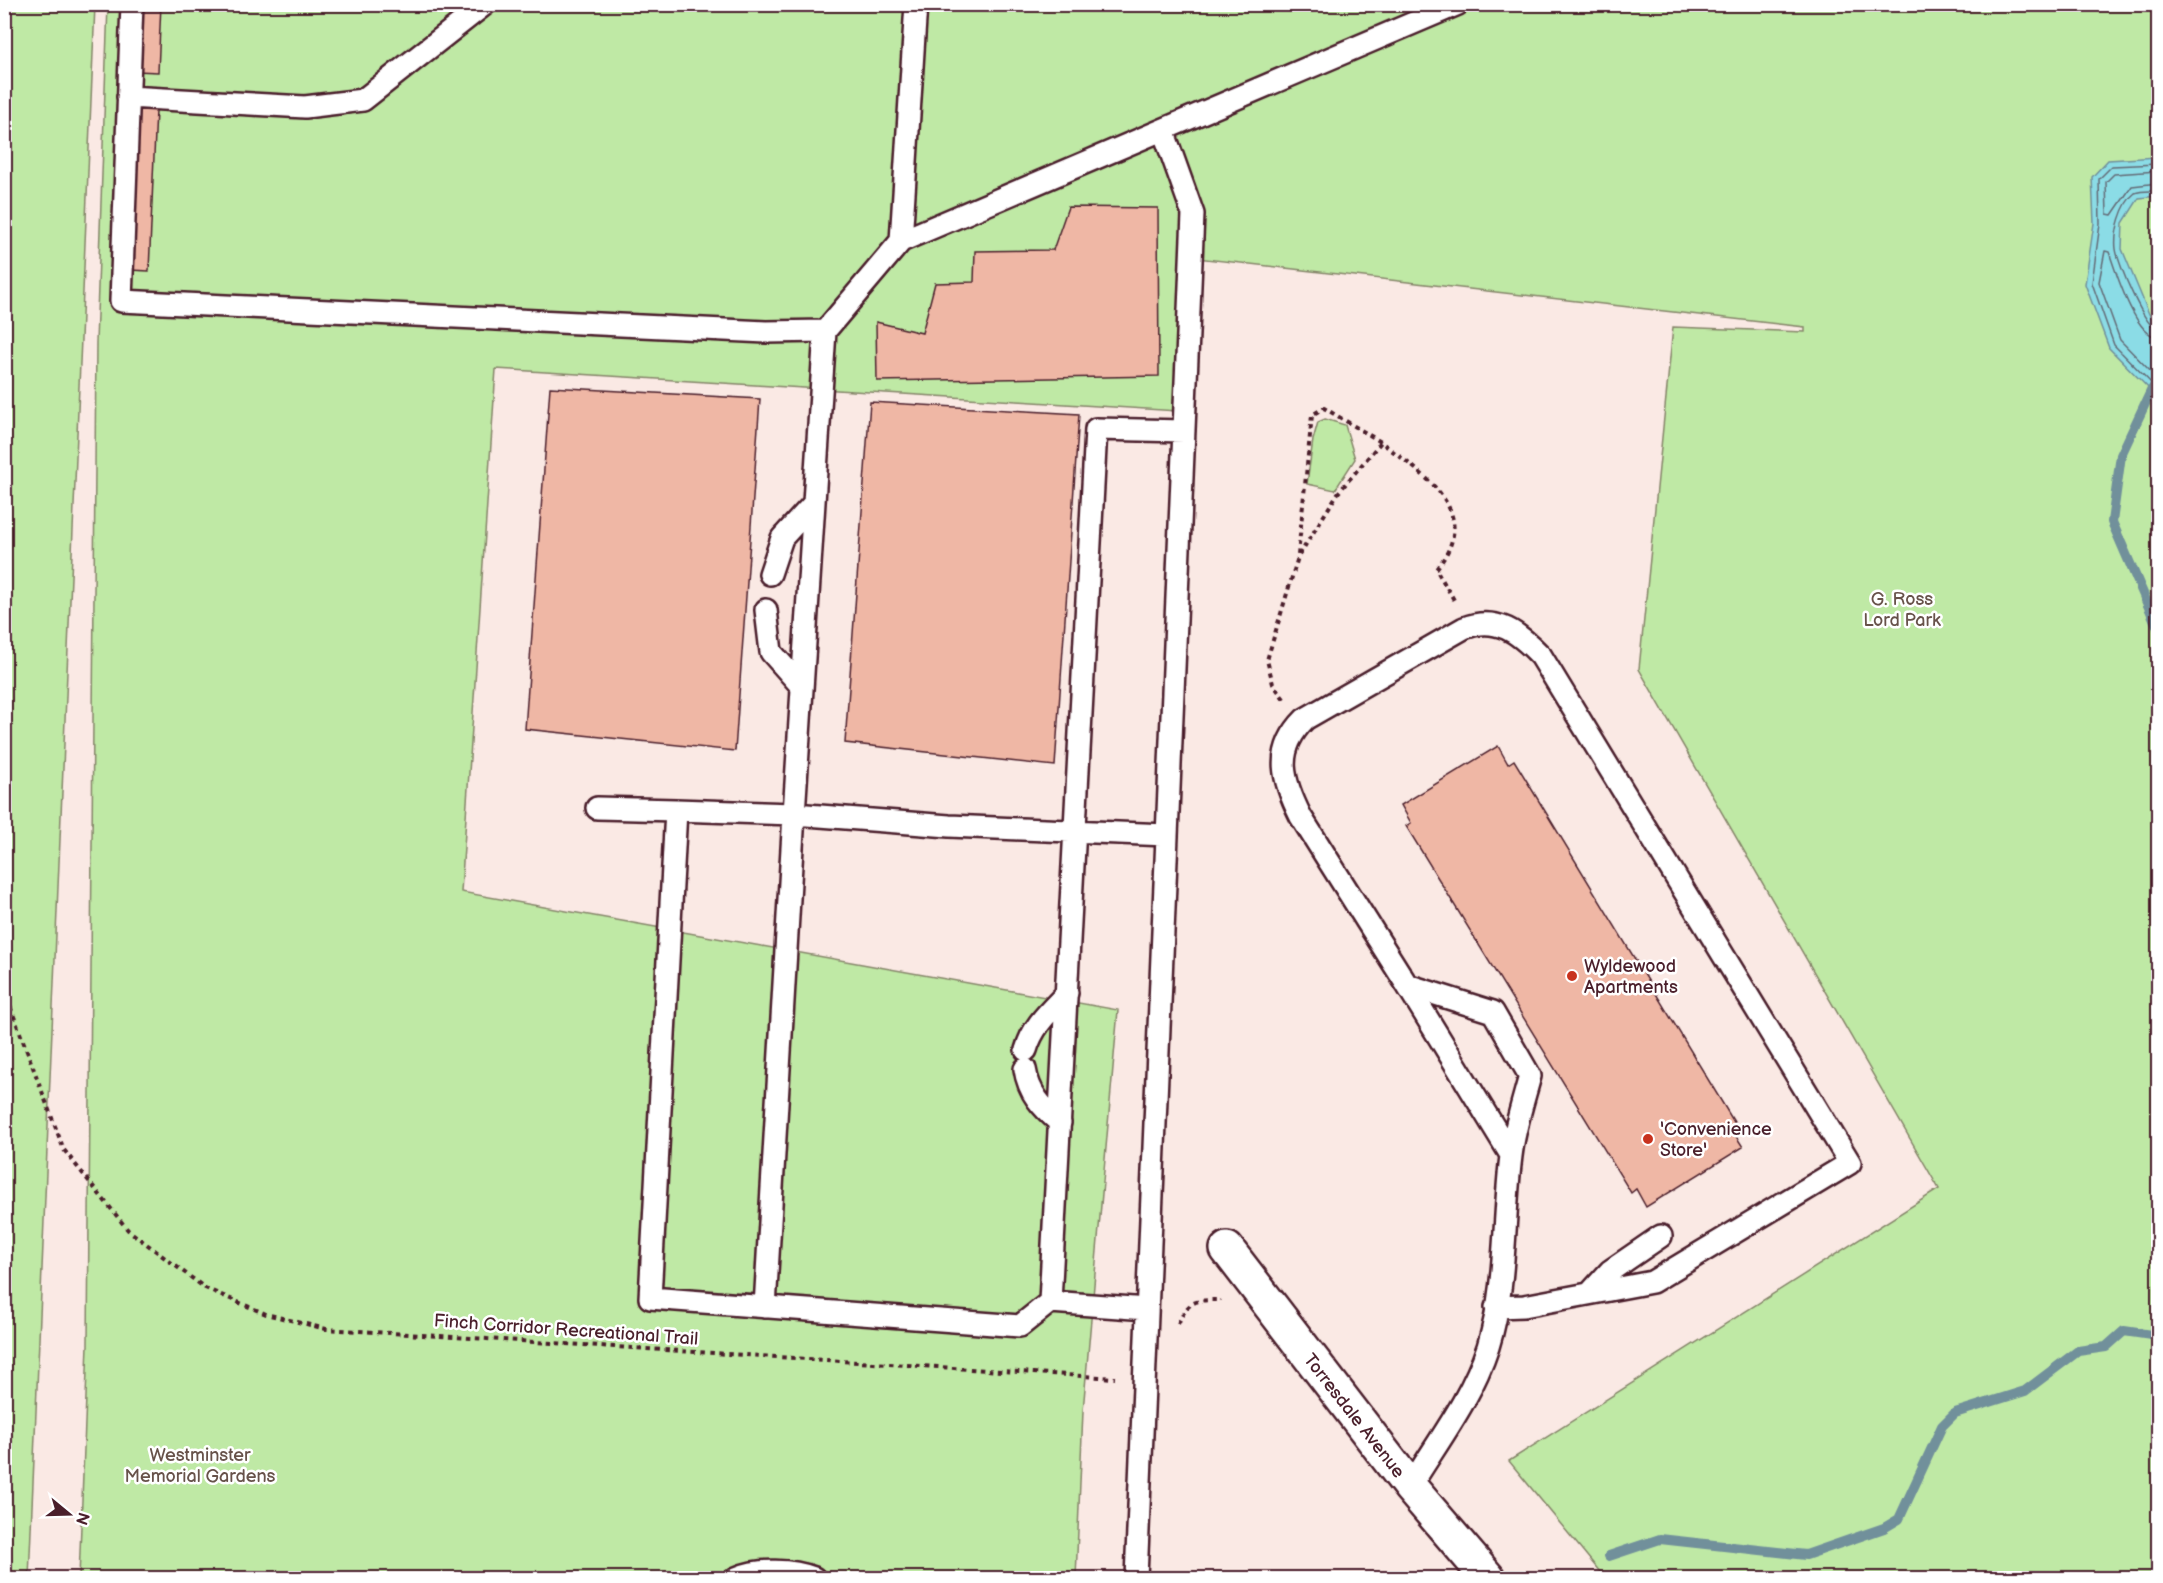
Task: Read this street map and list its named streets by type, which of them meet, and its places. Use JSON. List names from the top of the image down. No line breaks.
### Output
{"streets":{"street":["Torresdale Avenue"],"path":["Finch Corridor Recreational Trail"]},"parks":["G. Ross Lord Park","Westminster Memorial Gardens"],"places":["Wyldewood Apartments","'Convenience Store'"],"north":"right"}
